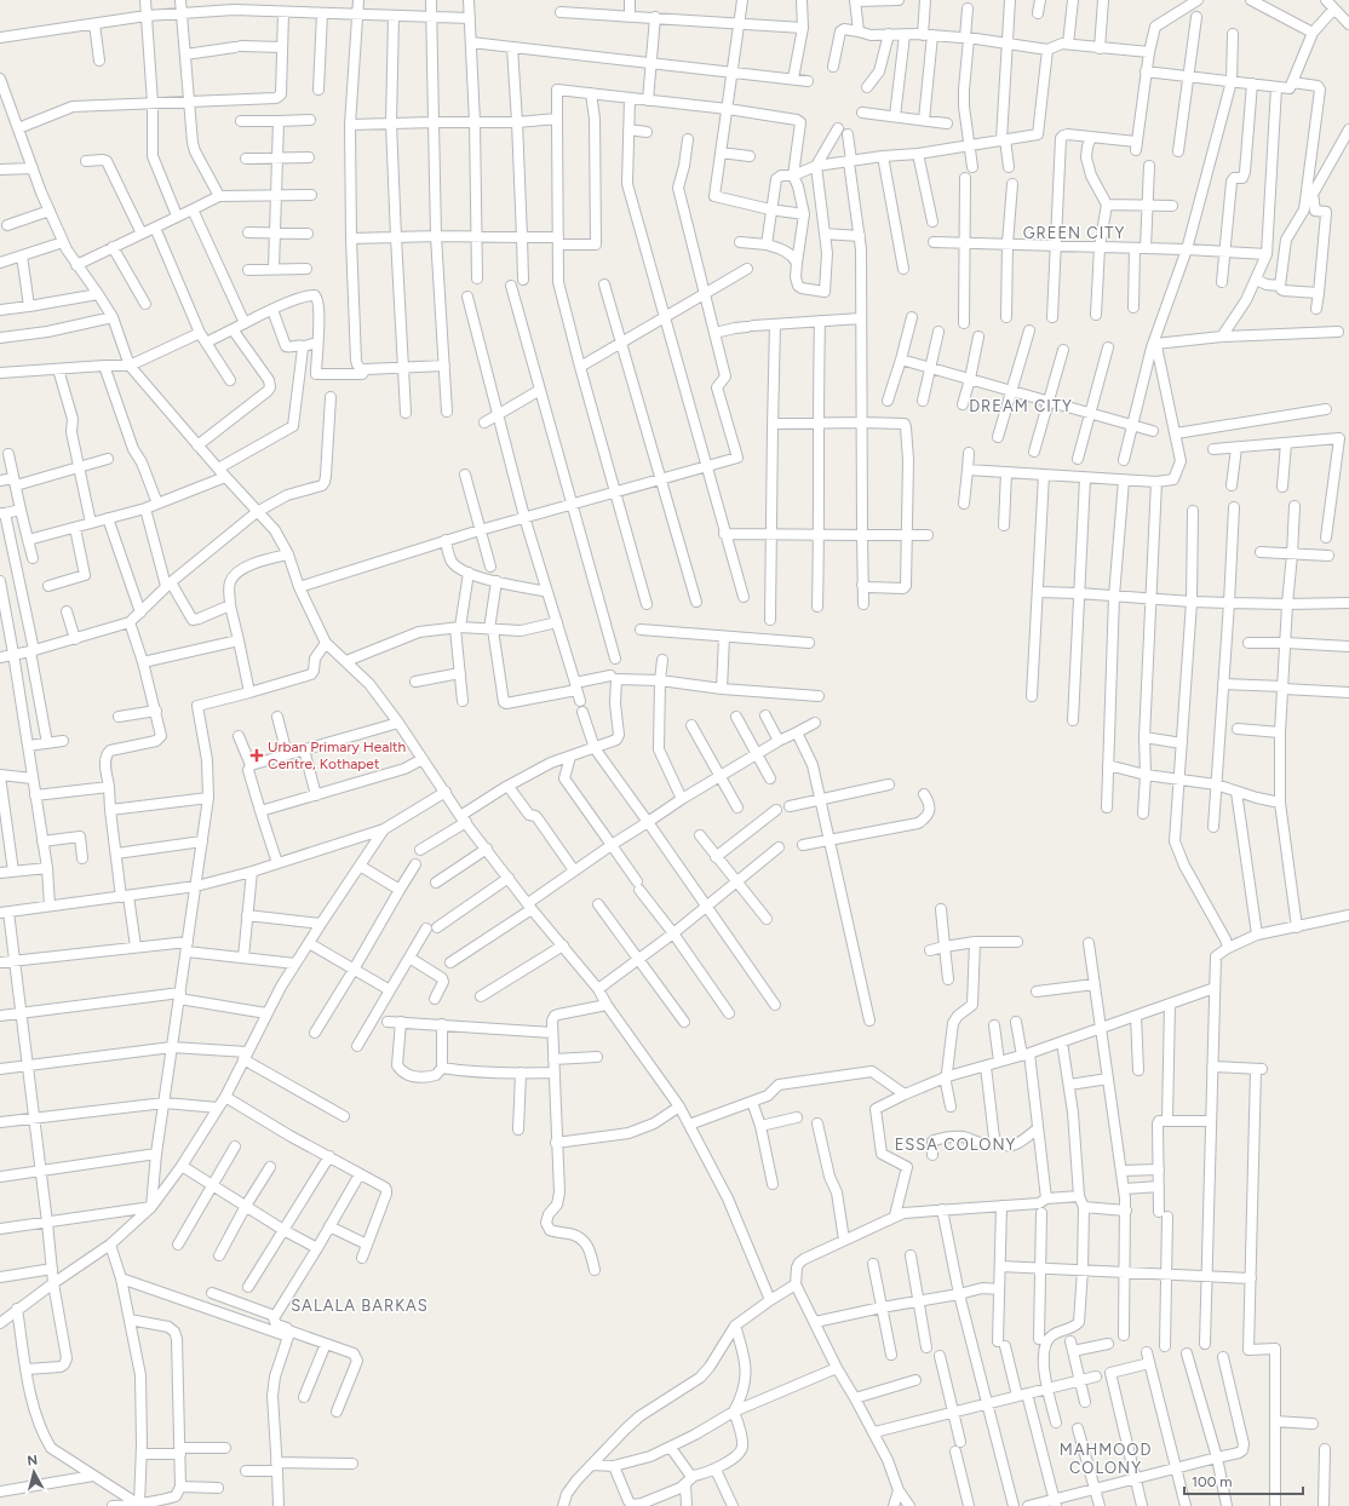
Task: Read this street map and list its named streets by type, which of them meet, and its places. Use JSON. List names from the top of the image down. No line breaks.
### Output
{"districts":["GREEN CITY","DREAM CITY","ESSA COLONY","SALALA BARKAS","MAHMOOD COLONY"],"places":{"health":["Urban Primary Health Centre, Kothapet"]},"scale_bar":"100 m","north":"top"}
